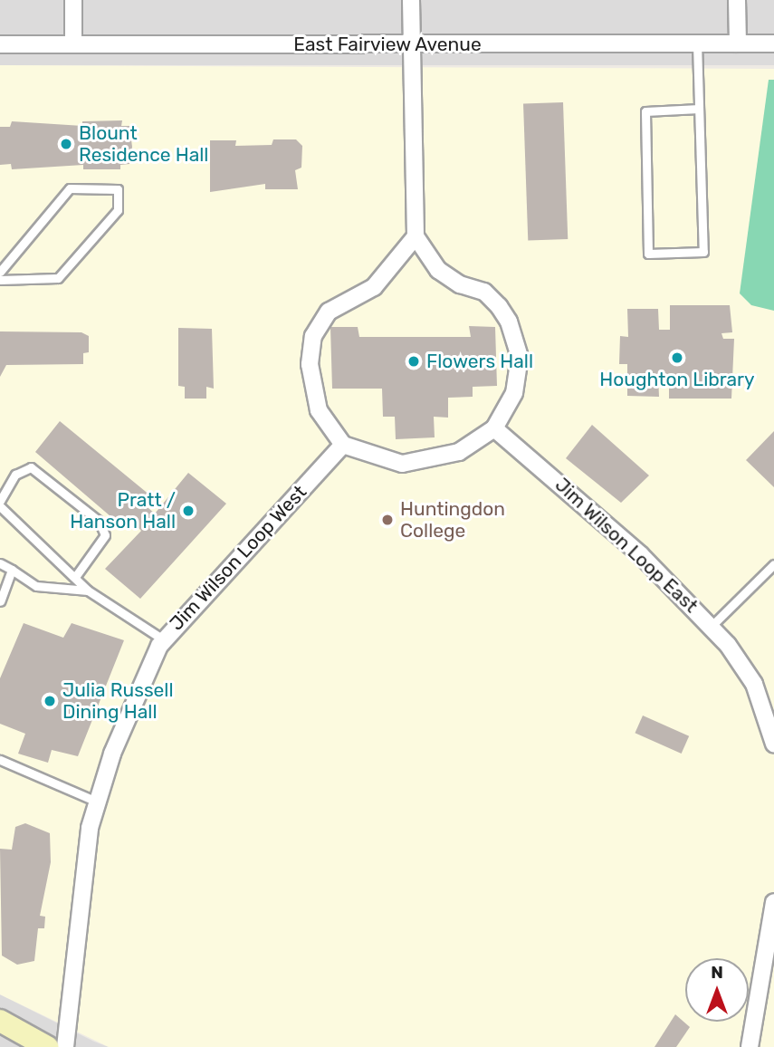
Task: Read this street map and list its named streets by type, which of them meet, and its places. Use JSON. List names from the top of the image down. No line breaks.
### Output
{"streets":{"street":["East Fairview Avenue","Jim Wilson Loop East","Jim Wilson Loop West"]},"crossings":[["Jim Wilson Loop East","Jim Wilson Loop West"]],"places":["Blount Residence Hall","Houghton Library","Flowers Hall","Pratt / Hanson Hall","Huntingdon College","Julia Russell Dining Hall"],"north":"top"}
